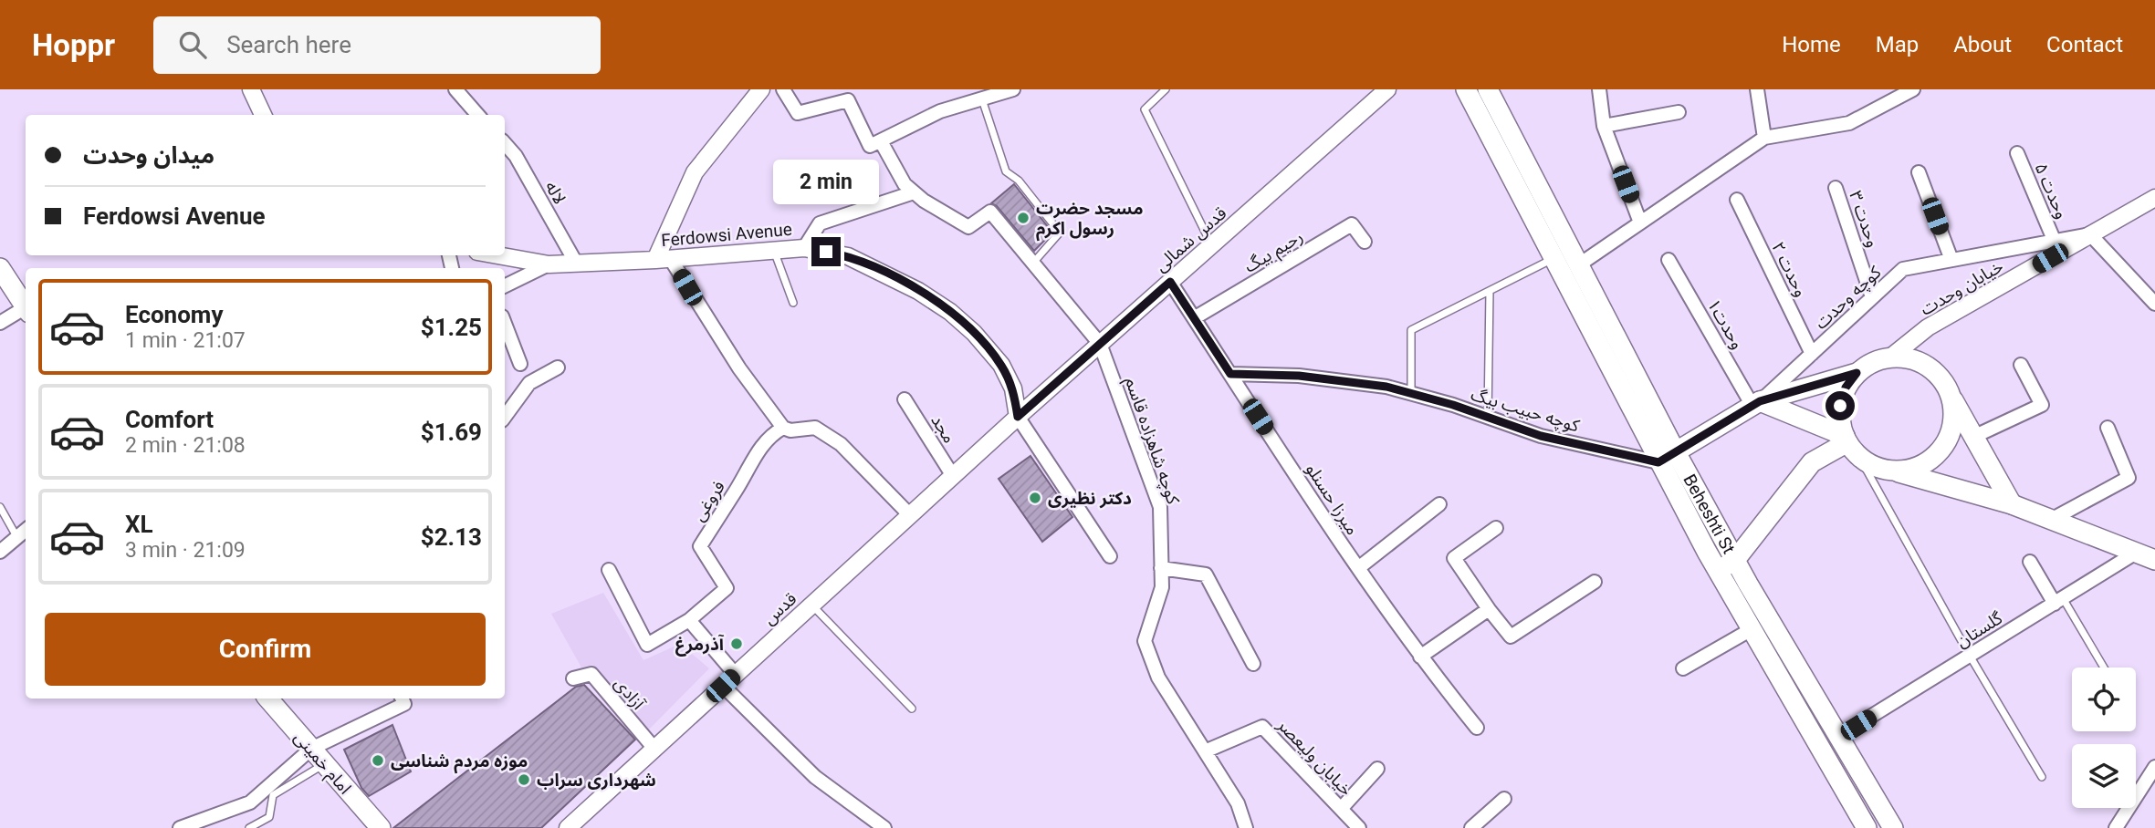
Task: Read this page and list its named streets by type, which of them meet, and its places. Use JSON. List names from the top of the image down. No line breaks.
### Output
{"streets":{"main road":["Beheshti St","امام خمینی"],"street":["وحدت ۵","لاله","وحدت ۳","Ferdowsi Avenue","قدس شمالی","رحیم بیگ","وحدت ۲","خیابان وحدت","کوچه وحدت","وحدت۱","کوچه حبیب بیگ","مجد","کوچه شاهزاده قاسم","میرزا حسنلو","فروغی","قدس","گلستان","آزادی","خیابان ولیعصر"]},"crossings":[["وحدت ۵","کوچه وحدت"],["لاله","Ferdowsi Avenue"],["وحدت ۳","کوچه وحدت"],["Ferdowsi Avenue","قدس شمالی"],["Ferdowsi Avenue","قدس"],["قدس شمالی","کوچه شاهزاده قاسم"],["قدس شمالی","میرزا حسنلو"],["قدس شمالی","قدس"],["رحیم بیگ","میرزا حسنلو"],["وحدت ۲","کوچه وحدت"],["خیابان وحدت","کوچه وحدت"],["کوچه وحدت","وحدت۱"],["کوچه حبیب بیگ","میرزا حسنلو"],["کوچه حبیب بیگ","Beheshti St"],["مجد","قدس"],["کوچه شاهزاده قاسم","خیابان ولیعصر"],["Beheshti St","گلستان"],["قدس","آزادی"]],"places":["مسجد حضرت رسول اکرم","دکتر نظیری","آذرمرغ","موزه مردم شناسی","شهرداری سراب"],"page":{"header":"Hoppr","search":"Search here","nav":["Home","Map","About","Contact"],"banner":["میدان وحدت","Ferdowsi Avenue"],"bubble":"2 min","list":[{"name":"Economy","note":"1 min · 21:07","value":"$1.25"},{"name":"Comfort","note":"2 min · 21:08","value":"$1.69"},{"name":"XL","note":"3 min · 21:09","value":"$2.13"}],"buttons":"Confirm"}}
